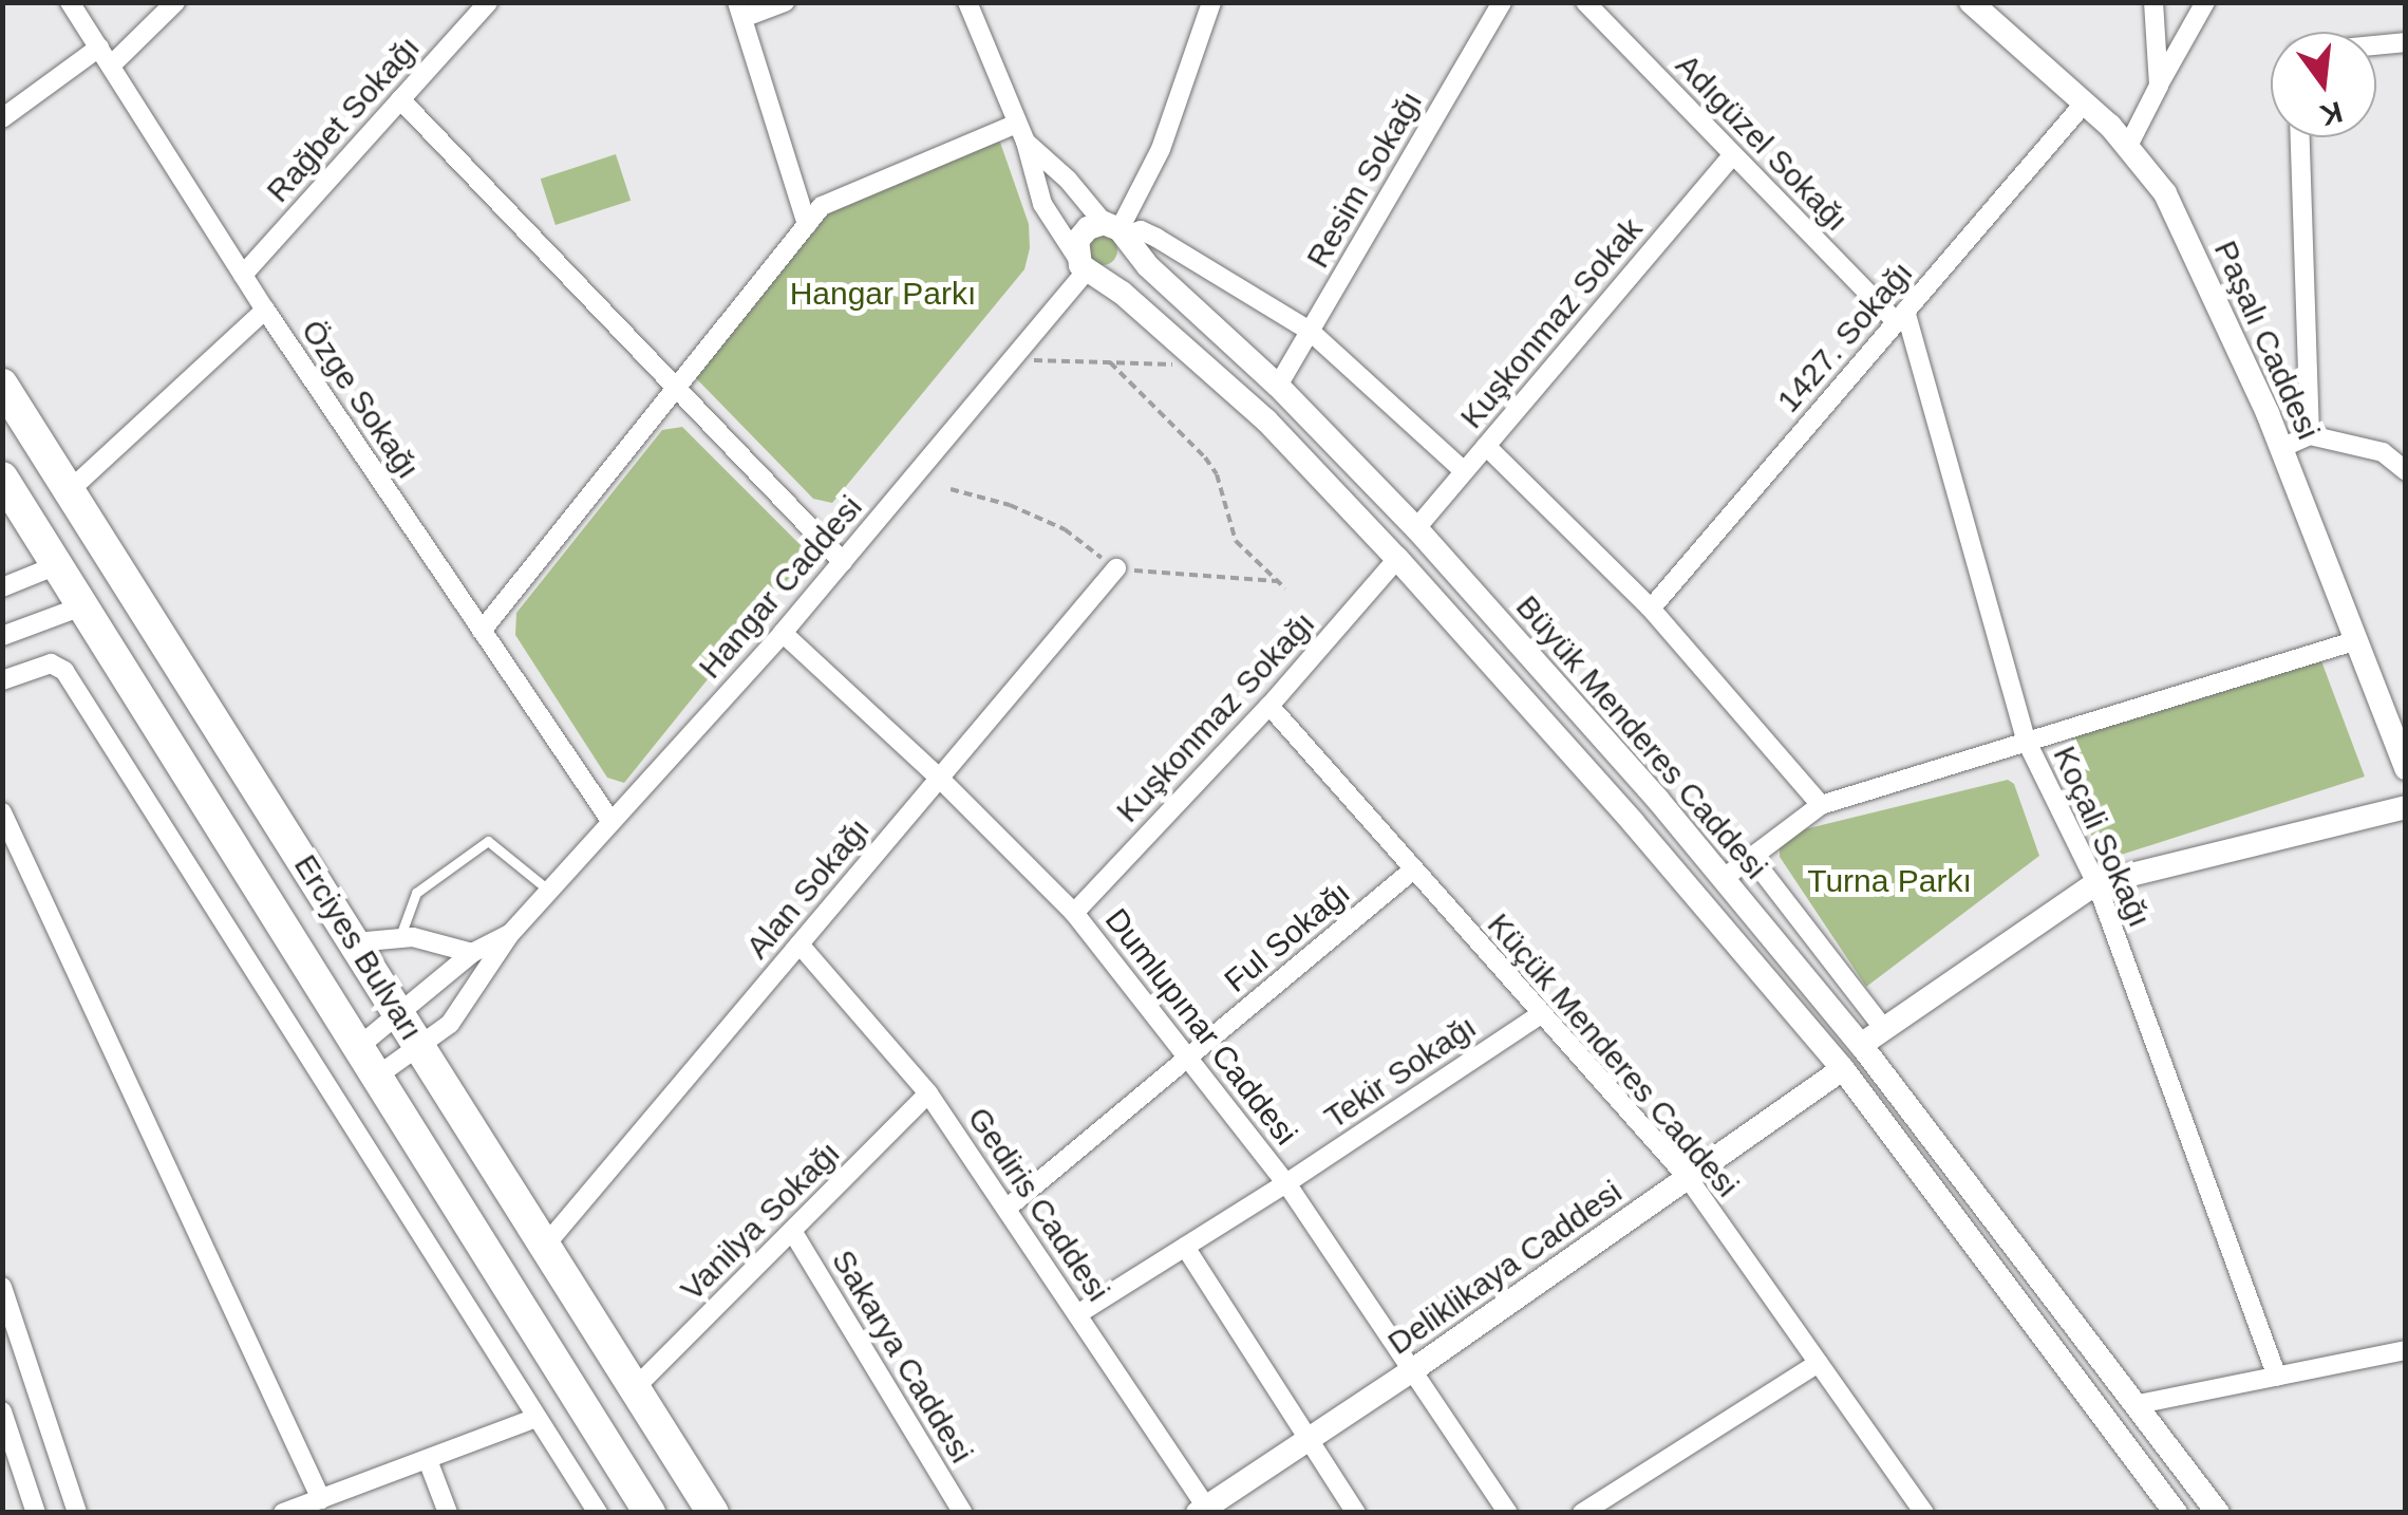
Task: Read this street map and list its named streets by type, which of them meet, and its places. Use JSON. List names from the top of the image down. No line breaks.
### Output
{"streets":{"highway":["Erciyes Bulvarı"],"street":["Rağbet Sokağı","Adıgüzel Sokağı","Resim Sokağı","Kuşkonmaz Sokak","1427. Sokağı","Paşalı Caddesi","Özge Sokağı","Hangar Caddesi","Kuşkonmaz Sokağı","Büyük Menderes Caddesi","Koçali Sokağı","Alan Sokağı","Ful Sokağı","Dumlupınar Caddesi","Küçük Menderes Caddesi","Tekir Sokağı","Gediris Caddesi","Vanilya Sokağı","Deliklikaya Caddesi","Sakarya Caddesi"]},"crossings":[["Rağbet Sokağı","Özge Sokağı"],["Adıgüzel Sokağı","Kuşkonmaz Sokak"],["Adıgüzel Sokağı","1427. Sokağı"],["Adıgüzel Sokağı","Koçali Sokağı"],["Resim Sokağı","Büyük Menderes Caddesi"],["Kuşkonmaz Sokak","Büyük Menderes Caddesi"],["1427. Sokağı","Paşalı Caddesi"],["1427. Sokağı","Koçali Sokağı"],["Özge Sokağı","Hangar Caddesi"],["Hangar Caddesi","Büyük Menderes Caddesi"],["Hangar Caddesi","Erciyes Bulvarı"],["Hangar Caddesi","Dumlupınar Caddesi"],["Kuşkonmaz Sokağı","Büyük Menderes Caddesi"],["Kuşkonmaz Sokağı","Dumlupınar Caddesi"],["Kuşkonmaz Sokağı","Küçük Menderes Caddesi"],["Büyük Menderes Caddesi","Deliklikaya Caddesi"],["Alan Sokağı","Erciyes Bulvarı"],["Alan Sokağı","Dumlupınar Caddesi"],["Alan Sokağı","Gediris Caddesi"],["Ful Sokağı","Dumlupınar Caddesi"],["Ful Sokağı","Küçük Menderes Caddesi"],["Ful Sokağı","Gediris Caddesi"],["Erciyes Bulvarı","Vanilya Sokağı"],["Dumlupınar Caddesi","Tekir Sokağı"],["Dumlupınar Caddesi","Deliklikaya Caddesi"],["Küçük Menderes Caddesi","Tekir Sokağı"],["Küçük Menderes Caddesi","Deliklikaya Caddesi"],["Tekir Sokağı","Gediris Caddesi"],["Gediris Caddesi","Vanilya Sokağı"],["Gediris Caddesi","Deliklikaya Caddesi"],["Vanilya Sokağı","Sakarya Caddesi"]],"parks":["Hangar Parkı","Turna Parkı"],"north":"bottom"}
